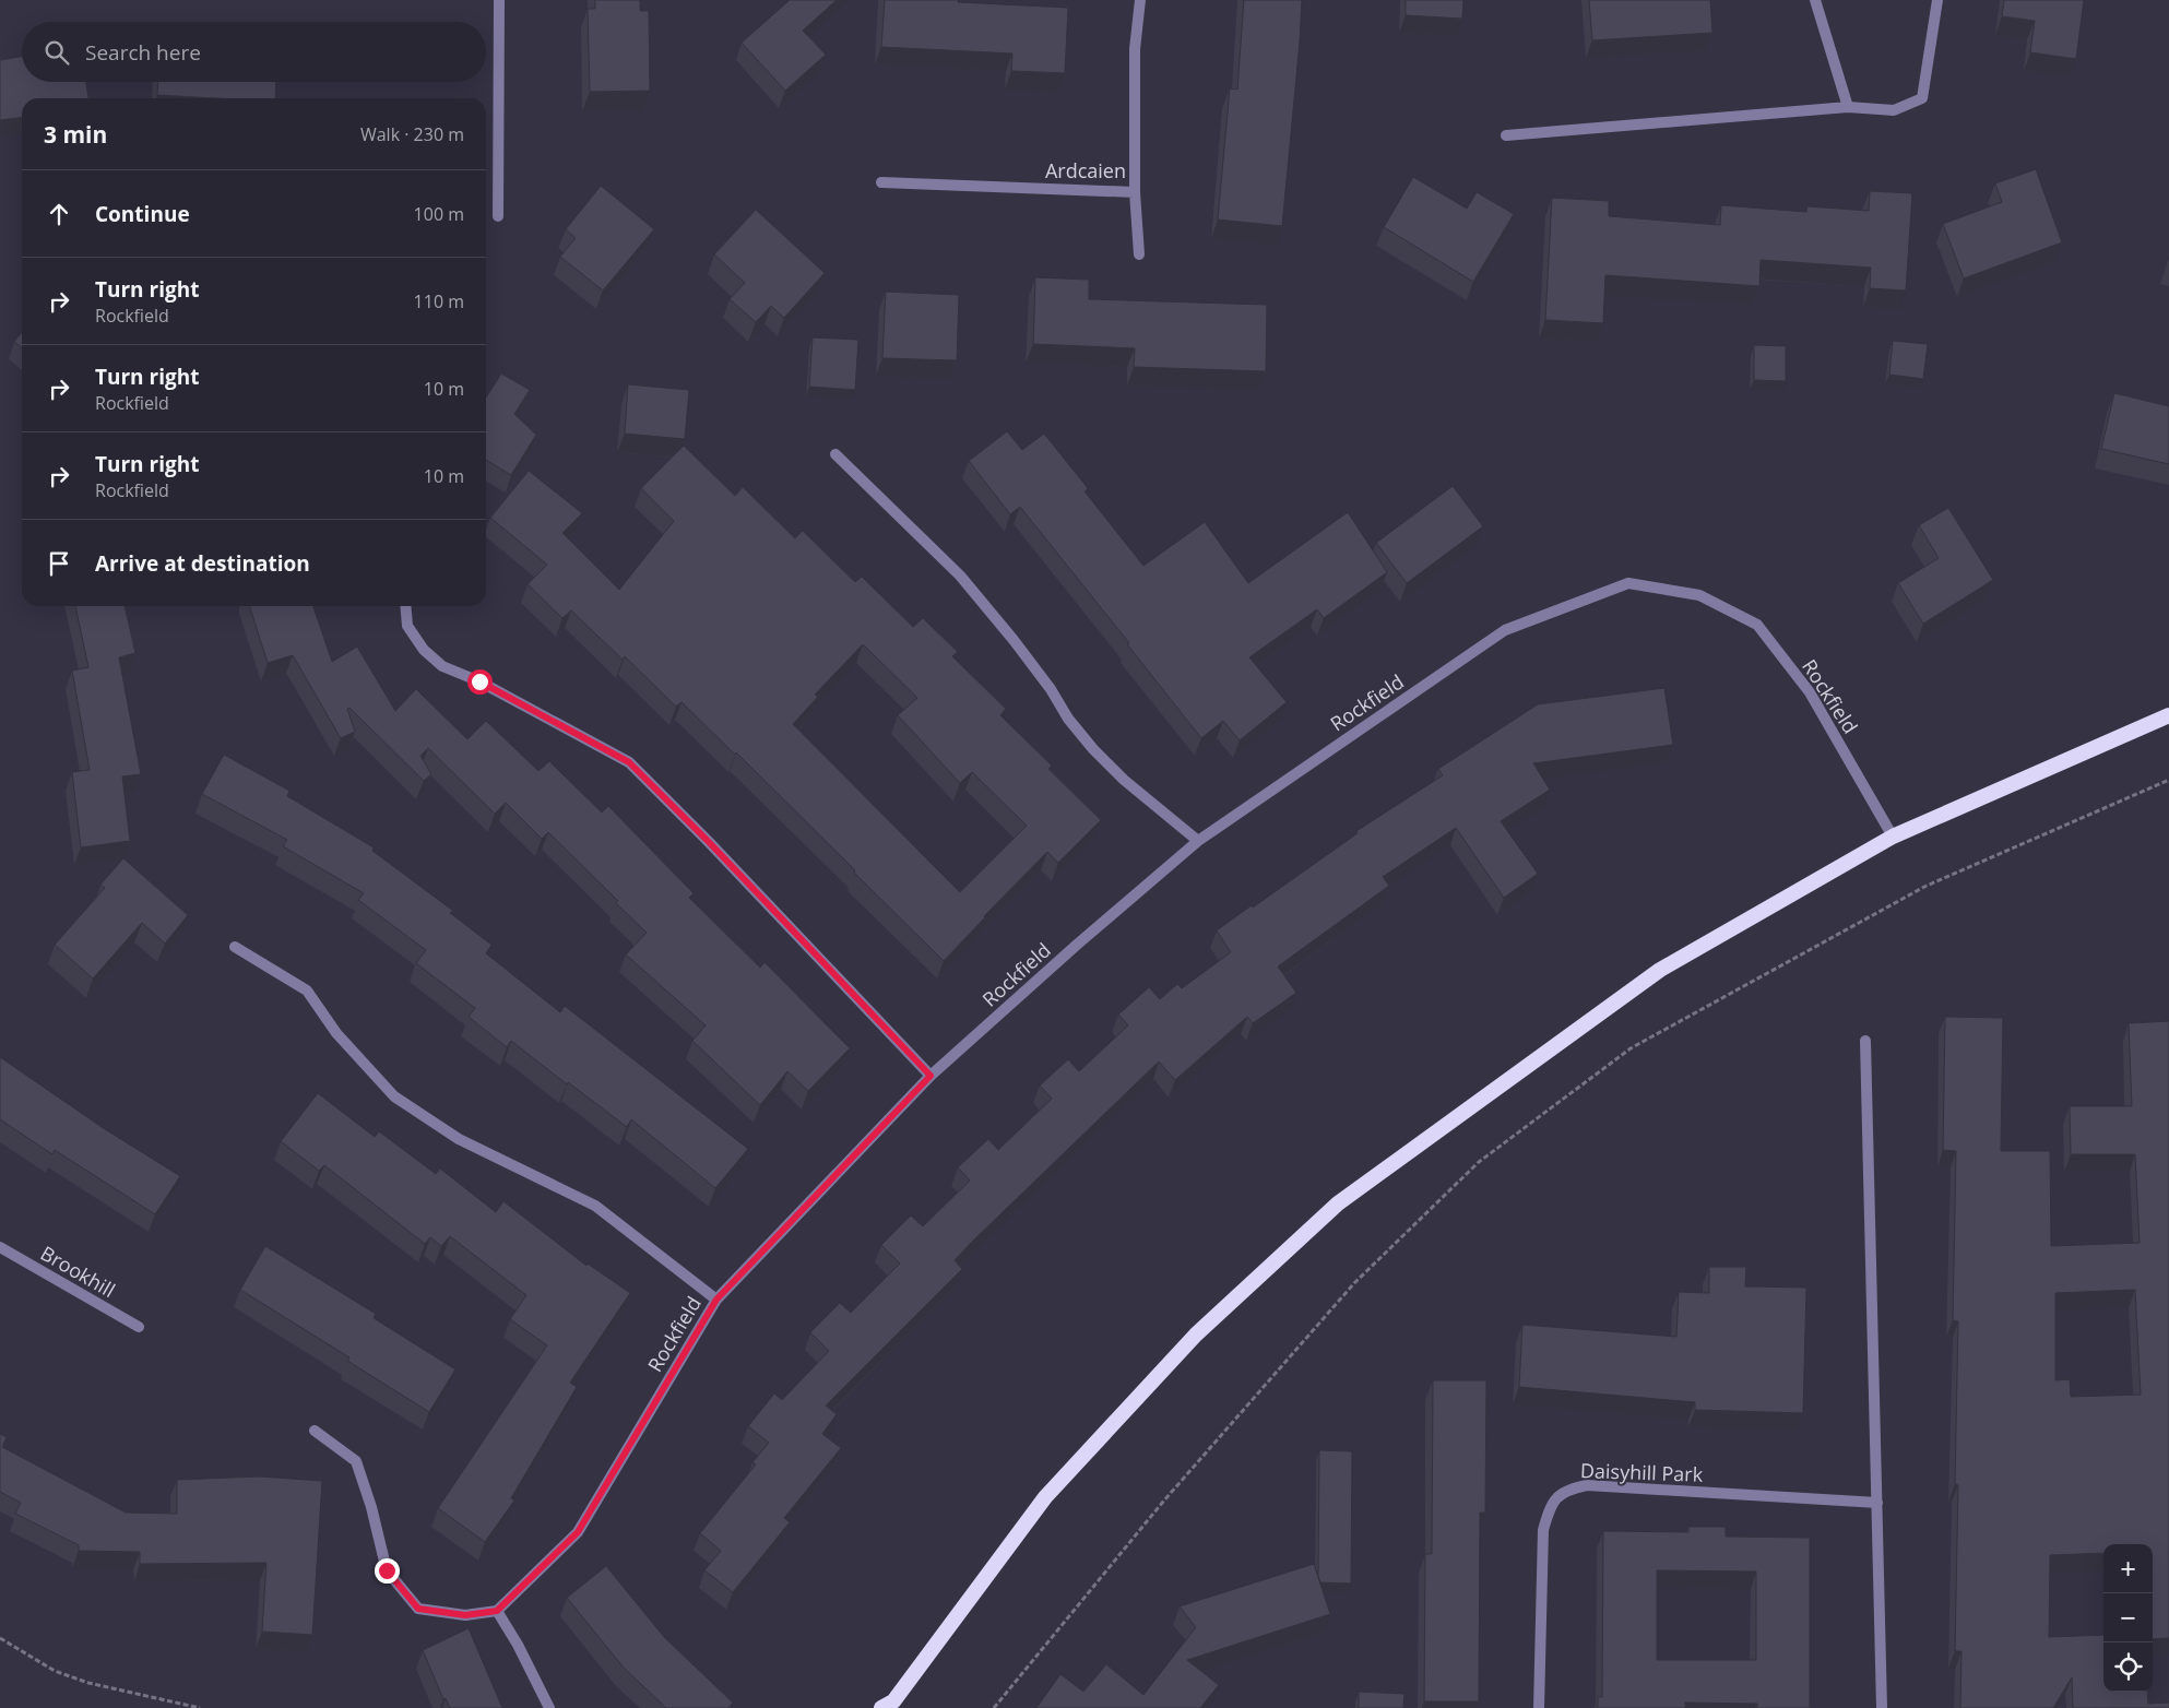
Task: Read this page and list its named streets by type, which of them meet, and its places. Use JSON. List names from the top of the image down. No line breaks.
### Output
{"streets":{"street":["Ardcaien","Rockfield","Brookhill","Daisyhill Park"]},"page":{"search":"Search here","heading":["3 min","Walk · 230 m"],"list":[["Continue","100 m"],["Turn right","Rockfield","110 m"],["Turn right","Rockfield","10 m"],["Turn right","Rockfield","10 m"],"Arrive at destination"],"map_buttons":["+","−"]}}
